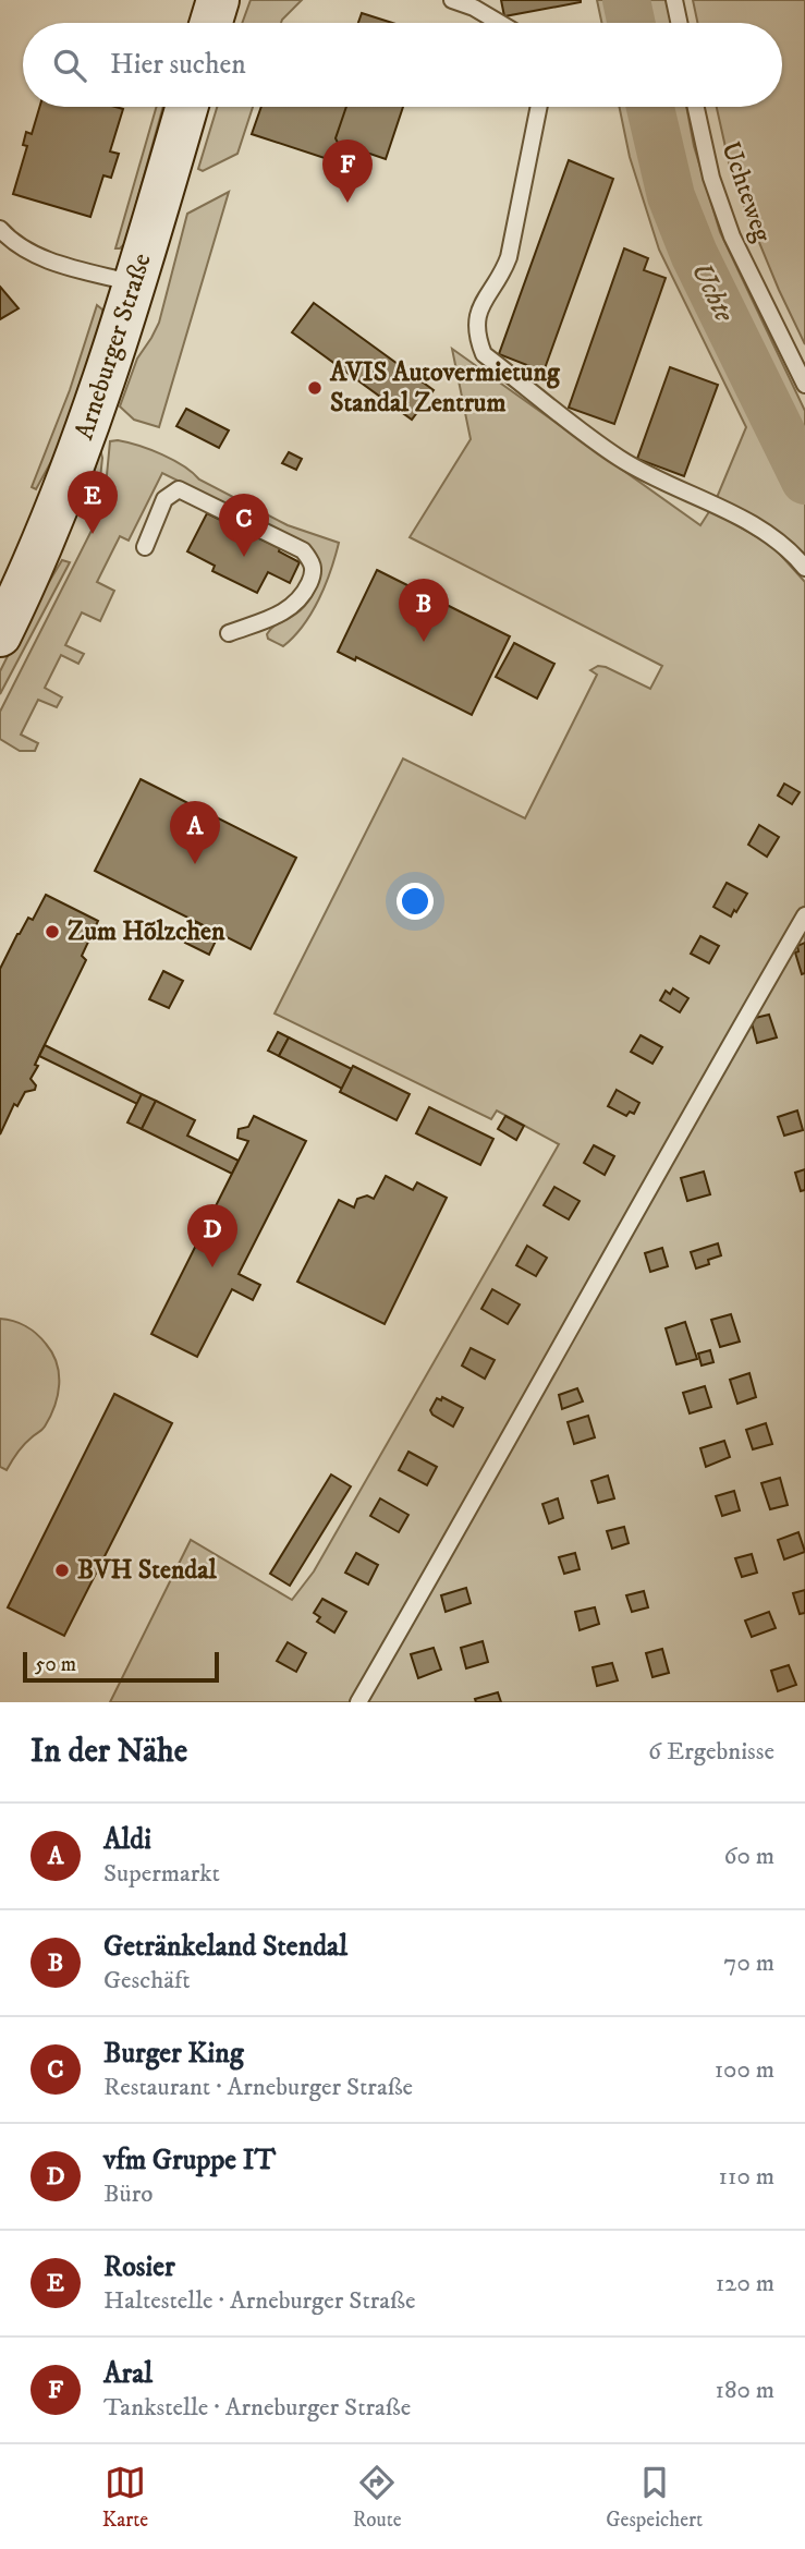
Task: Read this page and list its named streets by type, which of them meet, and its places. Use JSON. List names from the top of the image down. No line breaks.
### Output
{"streets":{"main road":["Arneburger Straße"],"lane":["Uchteweg"]},"water":["Uchte"],"places":["AVIS Autovermietung Standal Zentrum","Zum Hõlzchen","BVH Stendal"],"scale_bar":"50 m","page":{"search":"Hier suchen","pins":["F","E","C","B","A","D"],"scale":"50 m","heading":["In der Nähe","6 Ergebnisse"],"list":[{"mark":"A","name":"Aldi","note":"Supermarkt","value":"60 m"},{"mark":"B","name":"Getränkeland Stendal","note":"Geschäft","value":"70 m"},{"mark":"C","name":"Burger King","note":"Restaurant · Arneburger Straße","value":"100 m"},{"mark":"D","name":"vfm Gruppe IT","note":"Büro","value":"110 m"},{"mark":"E","name":"Rosier","note":"Haltestelle · Arneburger Straße","value":"120 m"},{"mark":"F","name":"Aral","note":"Tankstelle · Arneburger Straße","value":"180 m"}],"nav":["Karte","Route","Gespeichert"]}}
